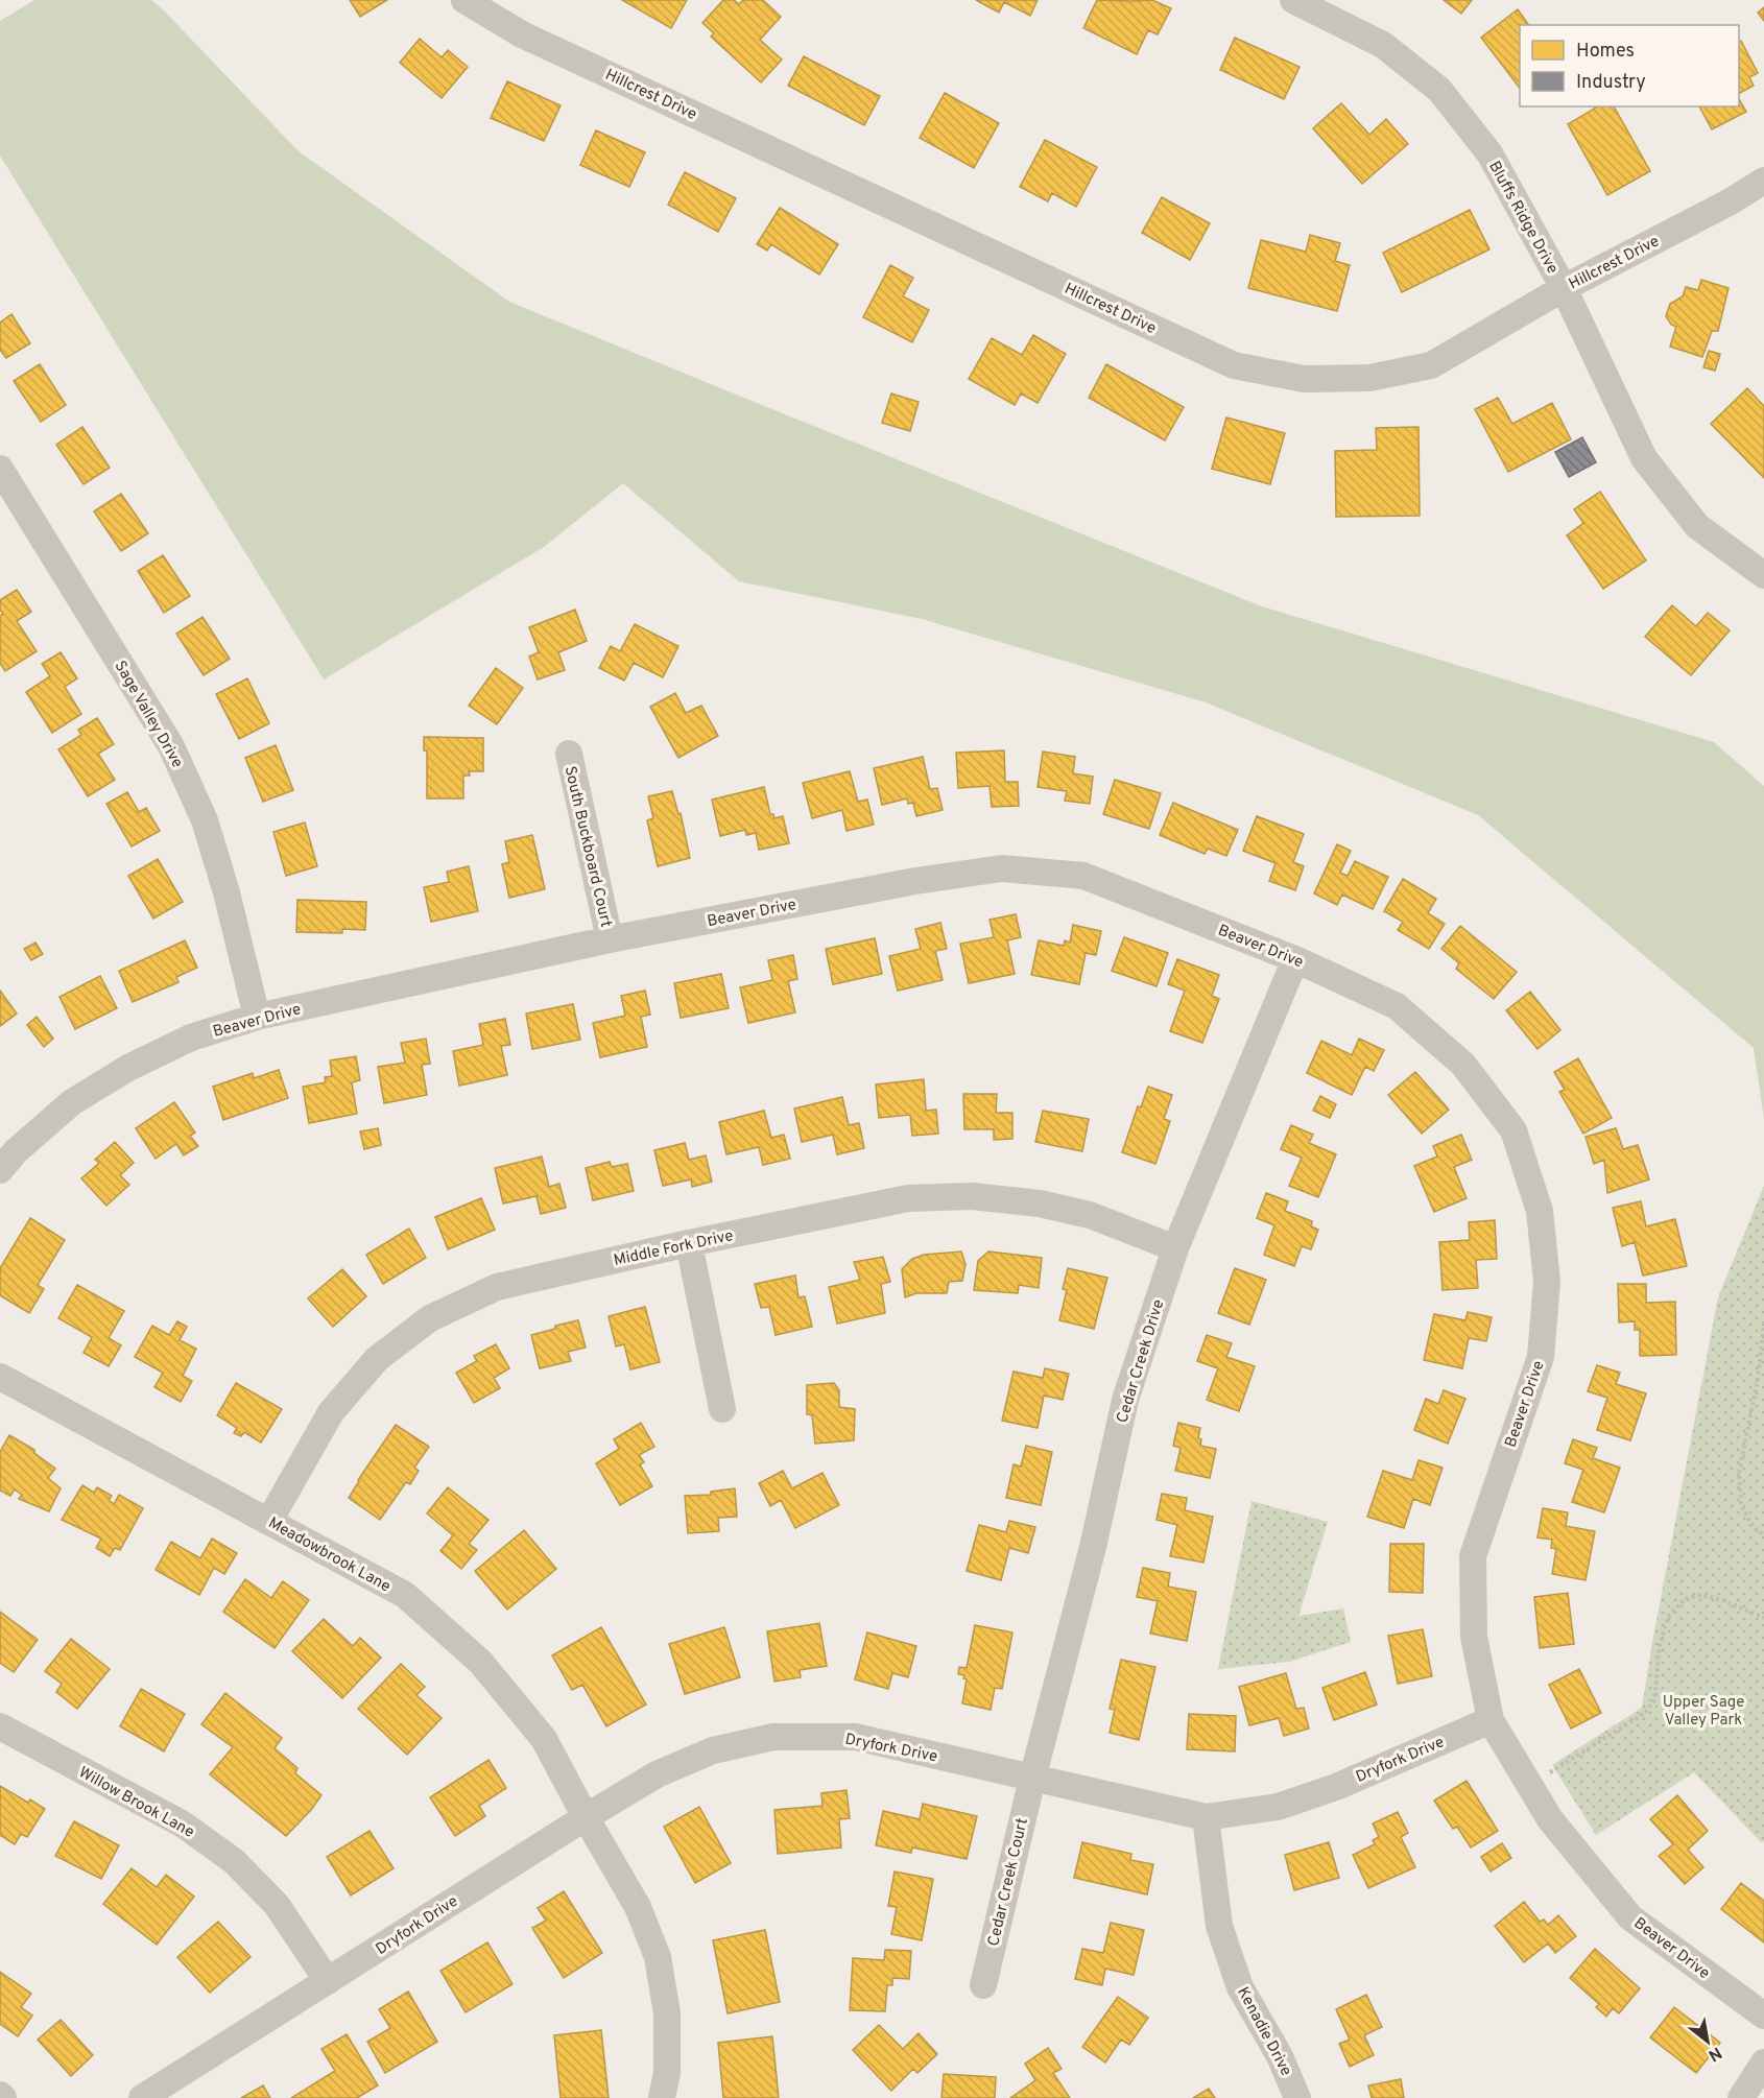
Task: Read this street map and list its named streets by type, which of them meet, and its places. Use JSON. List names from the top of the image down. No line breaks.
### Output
{"streets":{"street":["Hillcrest Drive","Bluffs Ridge Drive","Sage Valley Drive","South Buckboard Court","Beaver Drive","Middle Fork Drive","Cedar Creek Drive","Meadowbrook Lane","Dryfork Drive","Willow Brook Lane","Cedar Creek Court","Kenadie Drive"]},"crossings":[["Hillcrest Drive","Bluffs Ridge Drive"],["Sage Valley Drive","Beaver Drive"],["South Buckboard Court","Beaver Drive"],["Beaver Drive","Cedar Creek Drive"],["Beaver Drive","Dryfork Drive"],["Middle Fork Drive","Cedar Creek Drive"],["Middle Fork Drive","Meadowbrook Lane"],["Cedar Creek Drive","Dryfork Drive"],["Cedar Creek Drive","Cedar Creek Court"],["Meadowbrook Lane","Dryfork Drive"],["Dryfork Drive","Willow Brook Lane"],["Dryfork Drive","Cedar Creek Court"],["Dryfork Drive","Kenadie Drive"]],"parks":["Upper Sage Valley Park"],"legend":["Homes","Industry"],"north":"bottom right"}
